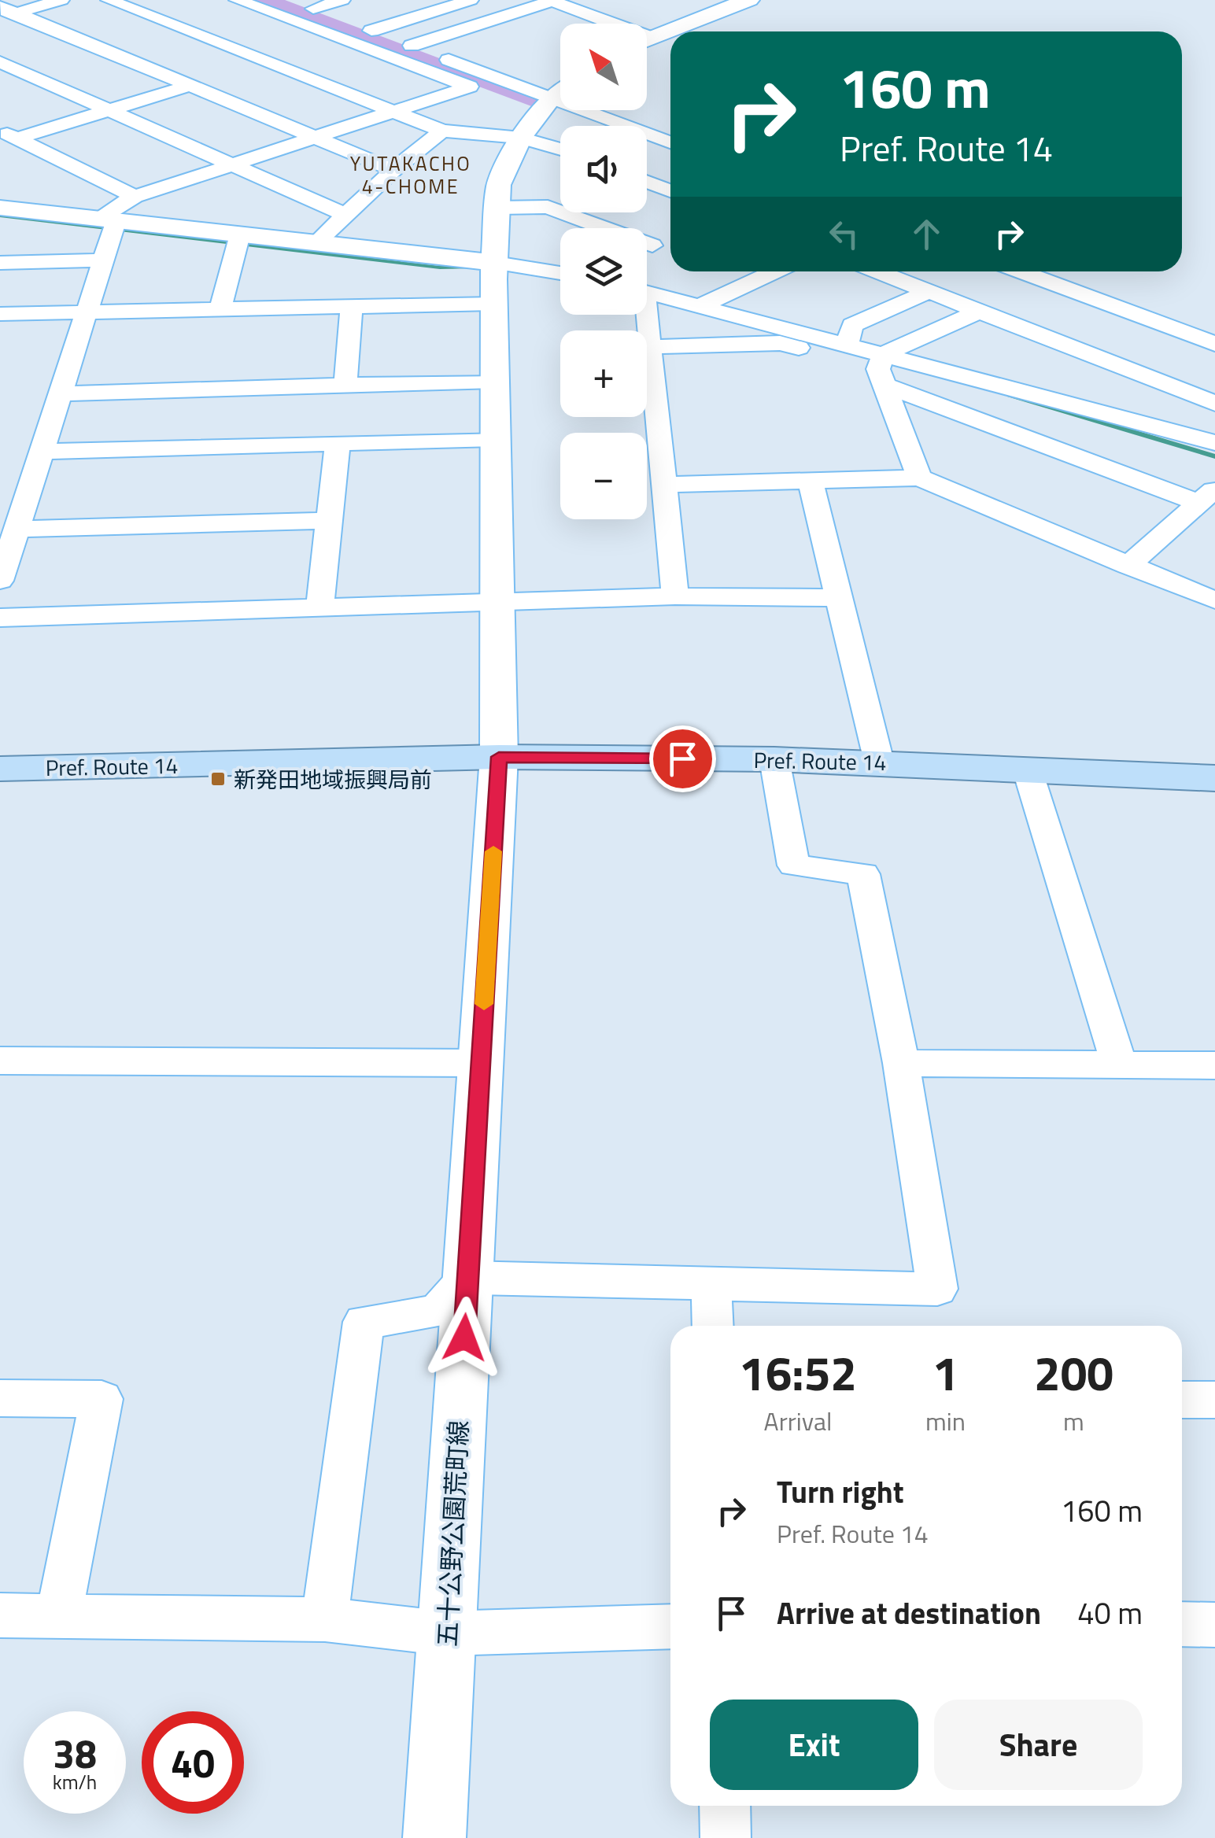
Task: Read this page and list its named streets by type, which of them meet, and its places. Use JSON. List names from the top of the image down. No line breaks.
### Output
{"streets":{"main road":["Pref. Route 14"],"street":["五十公野公園荒町線"]},"crossings":[["Pref. Route 14","五十公野公園荒町線"]],"districts":["YUTAKACHO 4-CHOME"],"places":{"transit":["新発田地域振興局前"]},"north":"top left","page":{"map_buttons":["+","−"],"turn":["160 m","Pref. Route 14"],"eta":["16:52","Arrival","1","min","200","m"],"list":[{"name":"Turn right","note":"Pref. Route 14","value":"160 m"},{"name":"Arrive at destination","value":"40 m"}],"buttons":["Exit","Share"],"speed":"38 km/h","limit":"40"}}
